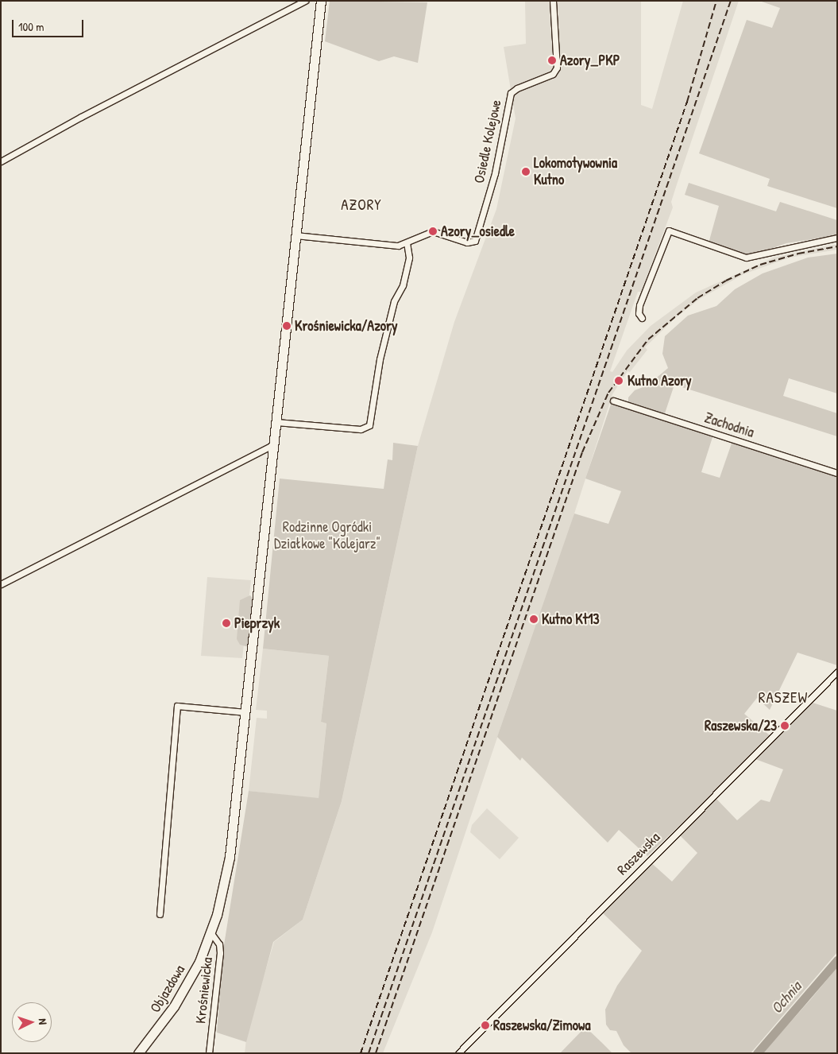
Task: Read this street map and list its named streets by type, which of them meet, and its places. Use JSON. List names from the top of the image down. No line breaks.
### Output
{"streets":{"main road":["Objazdowa"],"street":["Osiedle Kolejowe","Zachodnia","Raszewska","Krośniewicka"]},"crossings":[["Osiedle Kolejowe","Objazdowa"],["Objazdowa","Krośniewicka"]],"districts":["AZORY","RASZEW"],"water":["Ochnia"],"parks":["Rodzinne Ogródki Działkowe \"Kolejarz\""],"places":["Azory_PKP","Lokomotywownia Kutno","Azory_osiedle","Krośniewicka/Azory","Kutno Azory","Kutno Kt13","Pieprzyk","Raszewska/23","Raszewska/Zimowa"],"scale_bar":"100 m","north":"right"}
